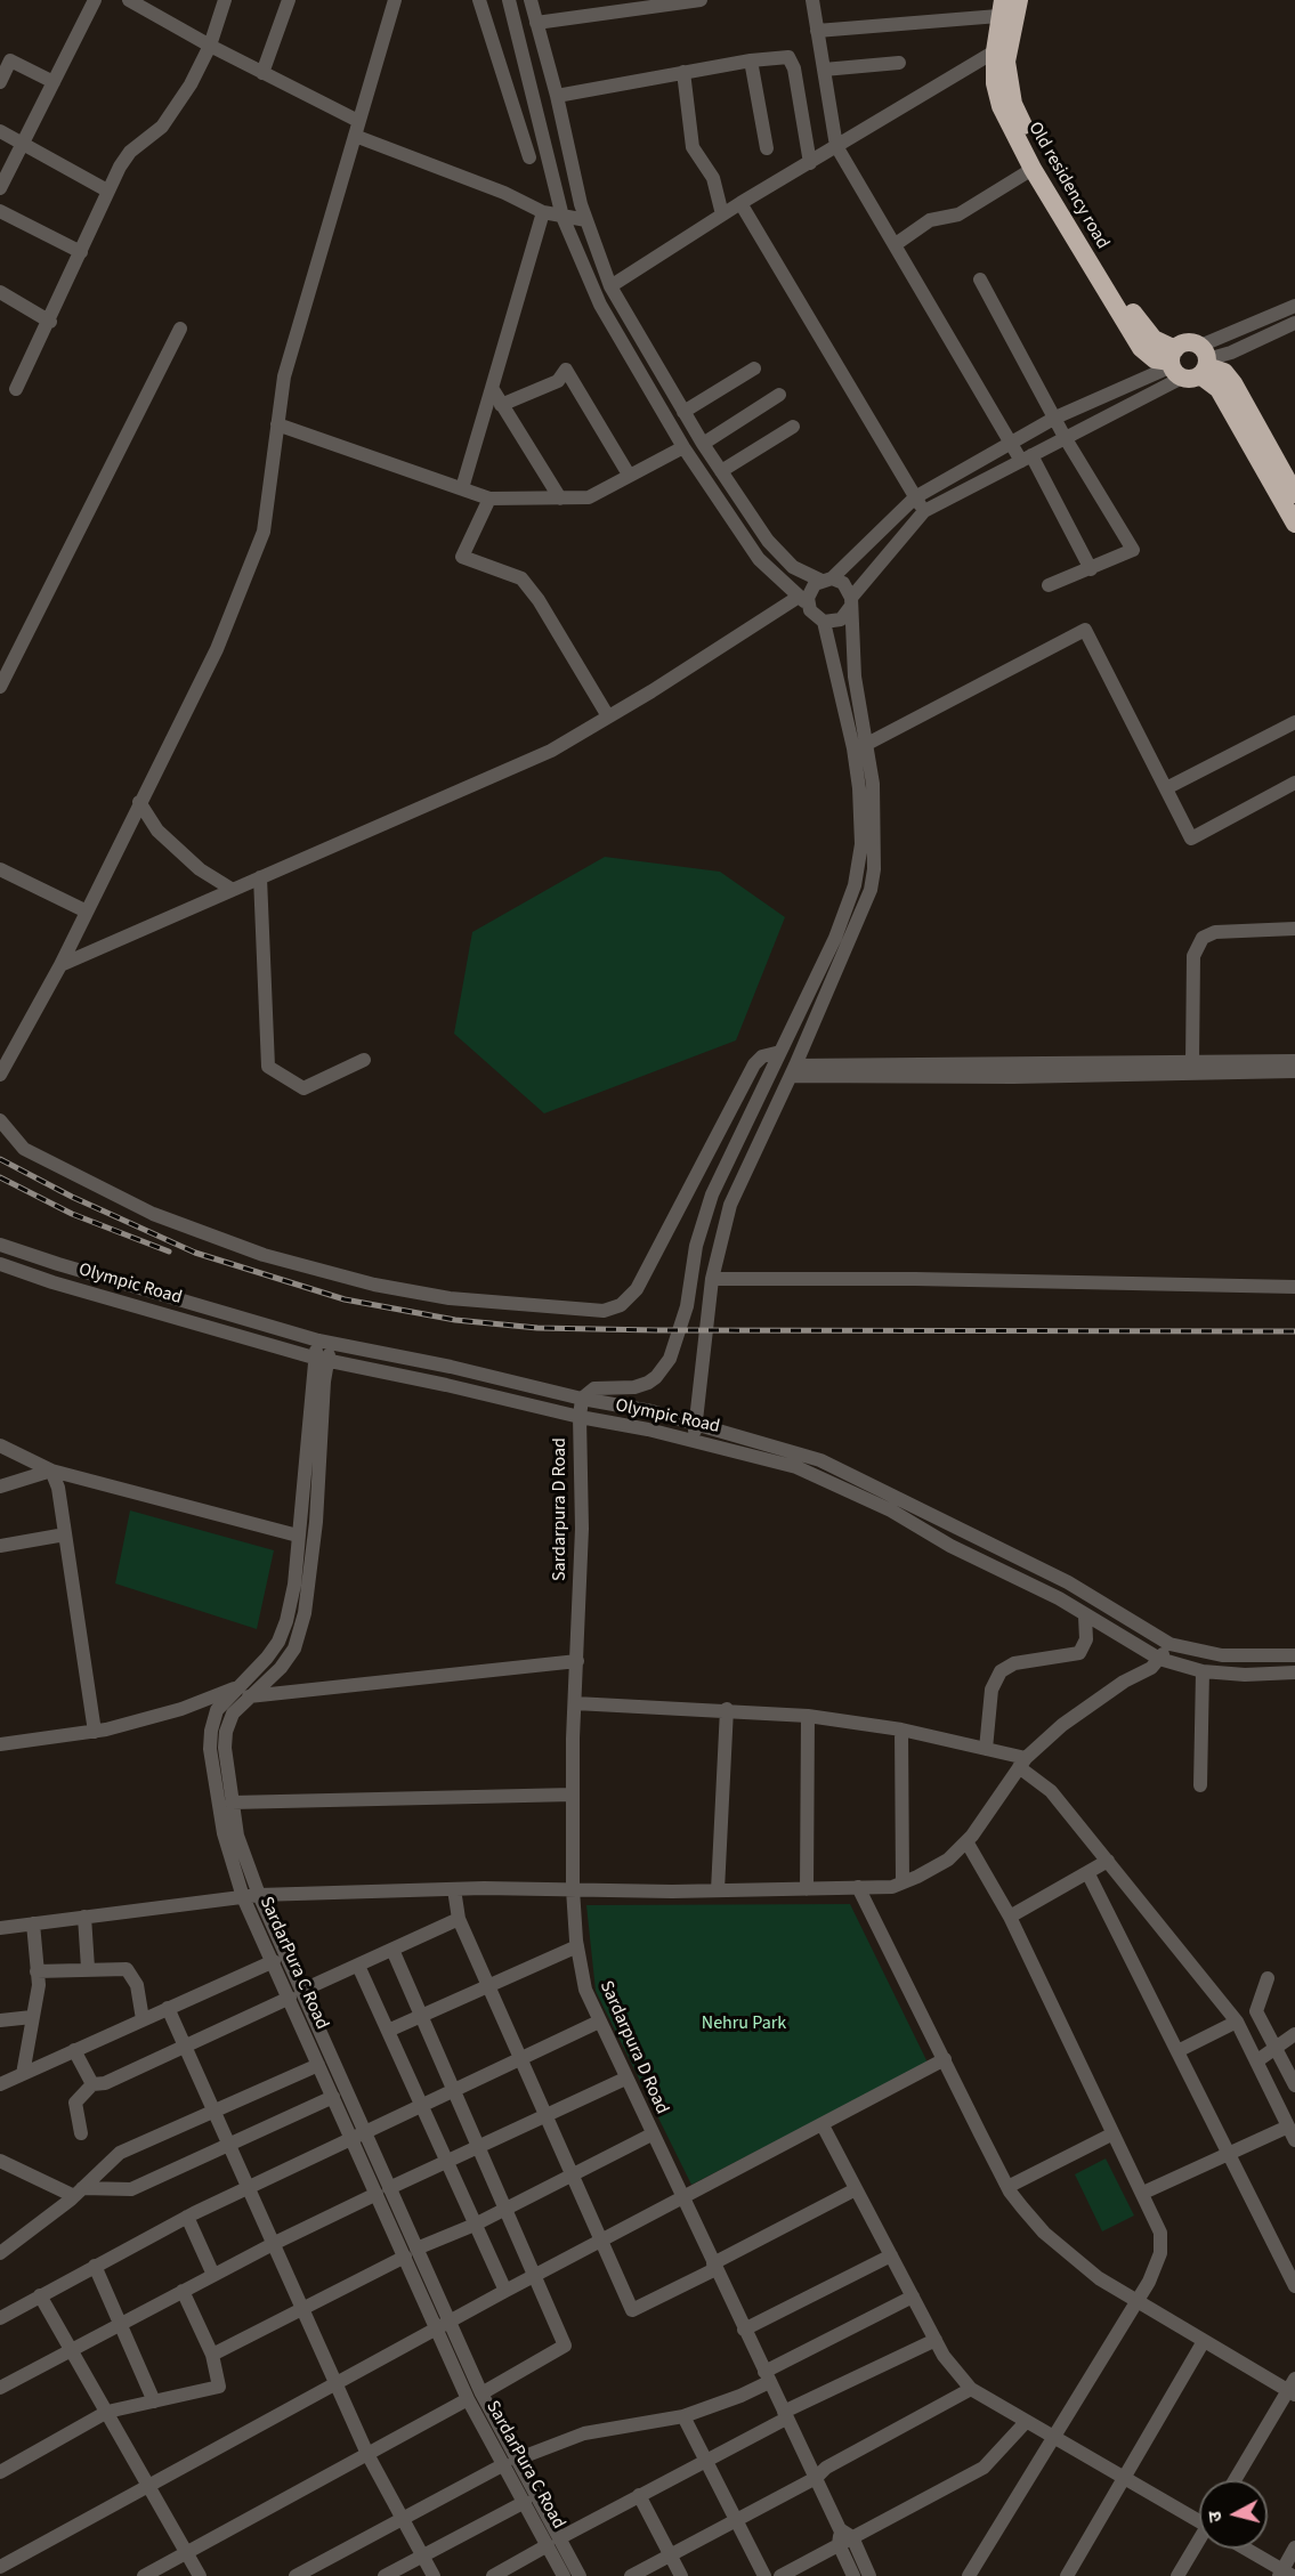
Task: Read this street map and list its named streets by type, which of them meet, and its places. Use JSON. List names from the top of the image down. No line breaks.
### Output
{"streets":{"highway":["Old residency road"],"street":["Olympic Road","Sardarpura D Road","SardarPura C Road"]},"crossings":[["Olympic Road","Sardarpura D Road"],["Olympic Road","SardarPura C Road"]],"parks":["Nehru Park"],"north":"left"}
